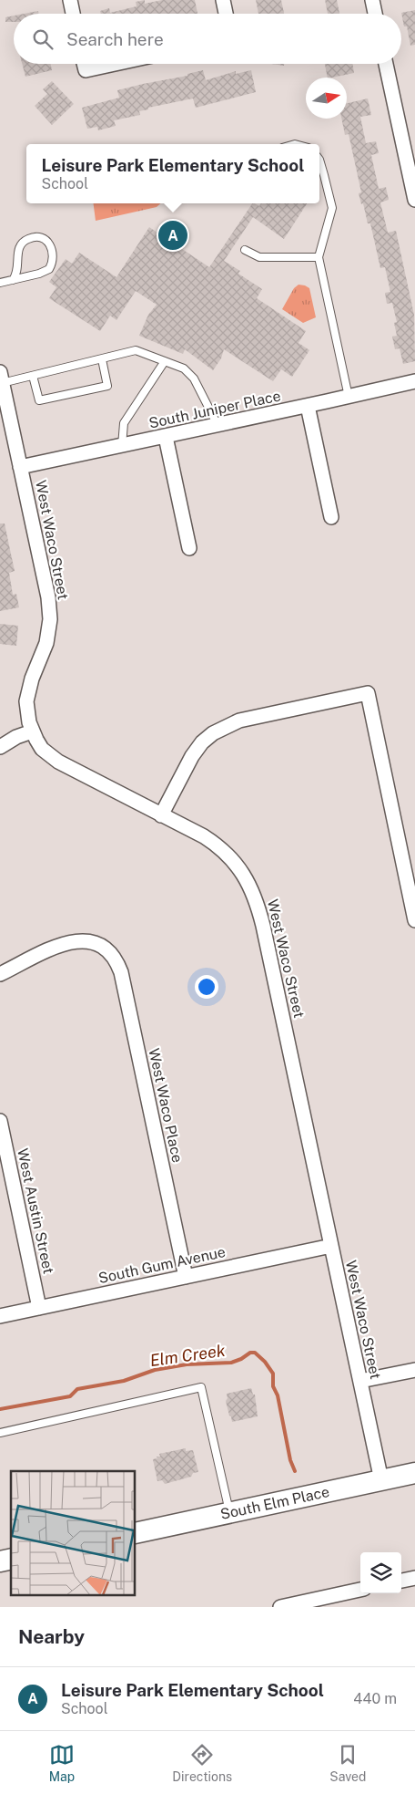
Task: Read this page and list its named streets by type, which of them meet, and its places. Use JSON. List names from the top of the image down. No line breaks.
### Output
{"streets":{"main road":["South Elm Place"],"street":["South Juniper Place","West Waco Street","West Waco Place","West Austin Street","South Gum Avenue"]},"crossings":[["South Juniper Place","West Waco Street"],["West Waco Street","South Gum Avenue"],["West Waco Street","South Elm Place"],["West Waco Place","South Gum Avenue"],["West Austin Street","South Gum Avenue"]],"water":["Elm Creek"],"north":"right","page":{"search":"Search here","popup":["Leisure Park Elementary School","School"],"pins":"A","heading":"Nearby","list":[{"mark":"A","name":"Leisure Park Elementary School","note":"School","value":"440 m"}],"nav":["Map","Directions","Saved"]}}
